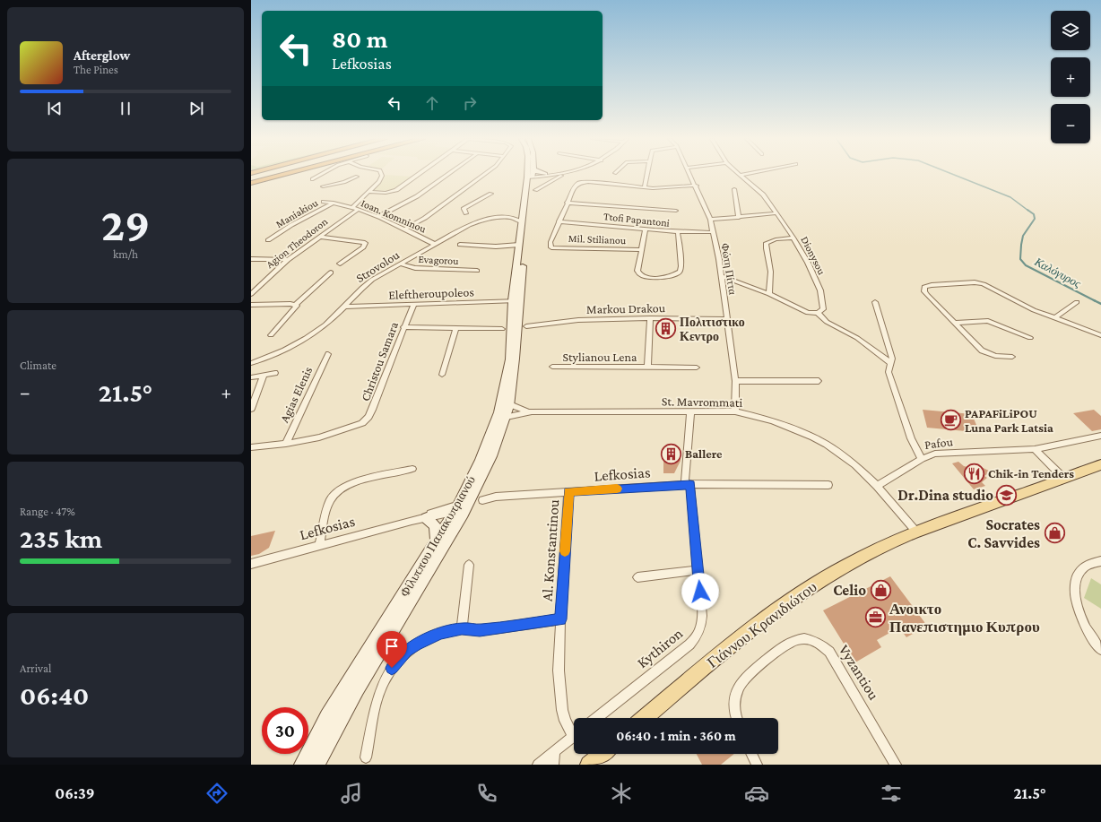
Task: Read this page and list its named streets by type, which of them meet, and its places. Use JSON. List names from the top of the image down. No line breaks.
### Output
{"streets":{"main road":["Φίλιππου Παπακυπριανού","Γιάννου Κρανιδιώτου"],"street":["Maniakiou","Ioan. Komninou","Ttofi Papantoni","Mil. Stilianou","Agion Theodoron","Dionysou","Evagorou","Strovolou","Φώτη Πίττα","Eleftheroupoleos","Markou Drakou","Stylianou Lena","Christou Samara","Agias Elenis","St. Mavrommati","Pafou","Lefkosias","Al. Konstantinou","Kythiron","Vyzantiou"]},"crossings":[["Maniakiou","Ioan. Komninou"],["Ioan. Komninou","Agion Theodoron"],["Ioan. Komninou","Strovolou"],["Ttofi Papantoni","Mil. Stilianou"],["Ttofi Papantoni","Φώτη Πίττα"],["Evagorou","Strovolou"],["Strovolou","Eleftheroupoleos"],["Strovolou","Φίλιππου Παπακυπριανού"],["Φώτη Πίττα","Markou Drakou"],["Φώτη Πίττα","St. Mavrommati"],["Eleftheroupoleos","Christou Samara"],["Eleftheroupoleos","Φίλιππου Παπακυπριανού"],["Markou Drakou","Stylianou Lena"],["Christou Samara","Agias Elenis"],["St. Mavrommati","Φίλιππου Παπακυπριανού"],["St. Mavrommati","Γιάννου Κρανιδιώτου"],["St. Mavrommati","Kythiron"],["Lefkosias","Φίλιππου Παπακυπριανού"],["Lefkosias","Al. Konstantinou"],["Lefkosias","Kythiron"]],"water":["Καλόγυρος"],"places":{"building":["Πολιτιστικο Κεντρο","Ballere"],"cafe":["PAPAFiLiPOU Luna Park Latsia"],"restaurant":["Chik-in Tenders"],"school or university":["Dr.Dina studio"],"shop":["Socrates C. Savvides","Celio"],"office":["Ανοικτο Πανεπιστημιο Κυπρου"]},"page":{"map_buttons":["+","−"],"turn":["80 m","Lefkosias"],"song":["Afterglow","The Pines"],"tile":[["29","km/h"],"Climate",["Range · 47%","235 km"],["Arrival","06:40"]],"heat":["−","21.5°","+"],"limit":"30","trip":"06:40 · 1 min · 360 m","tabs":["06:39","21.5°"]}}
